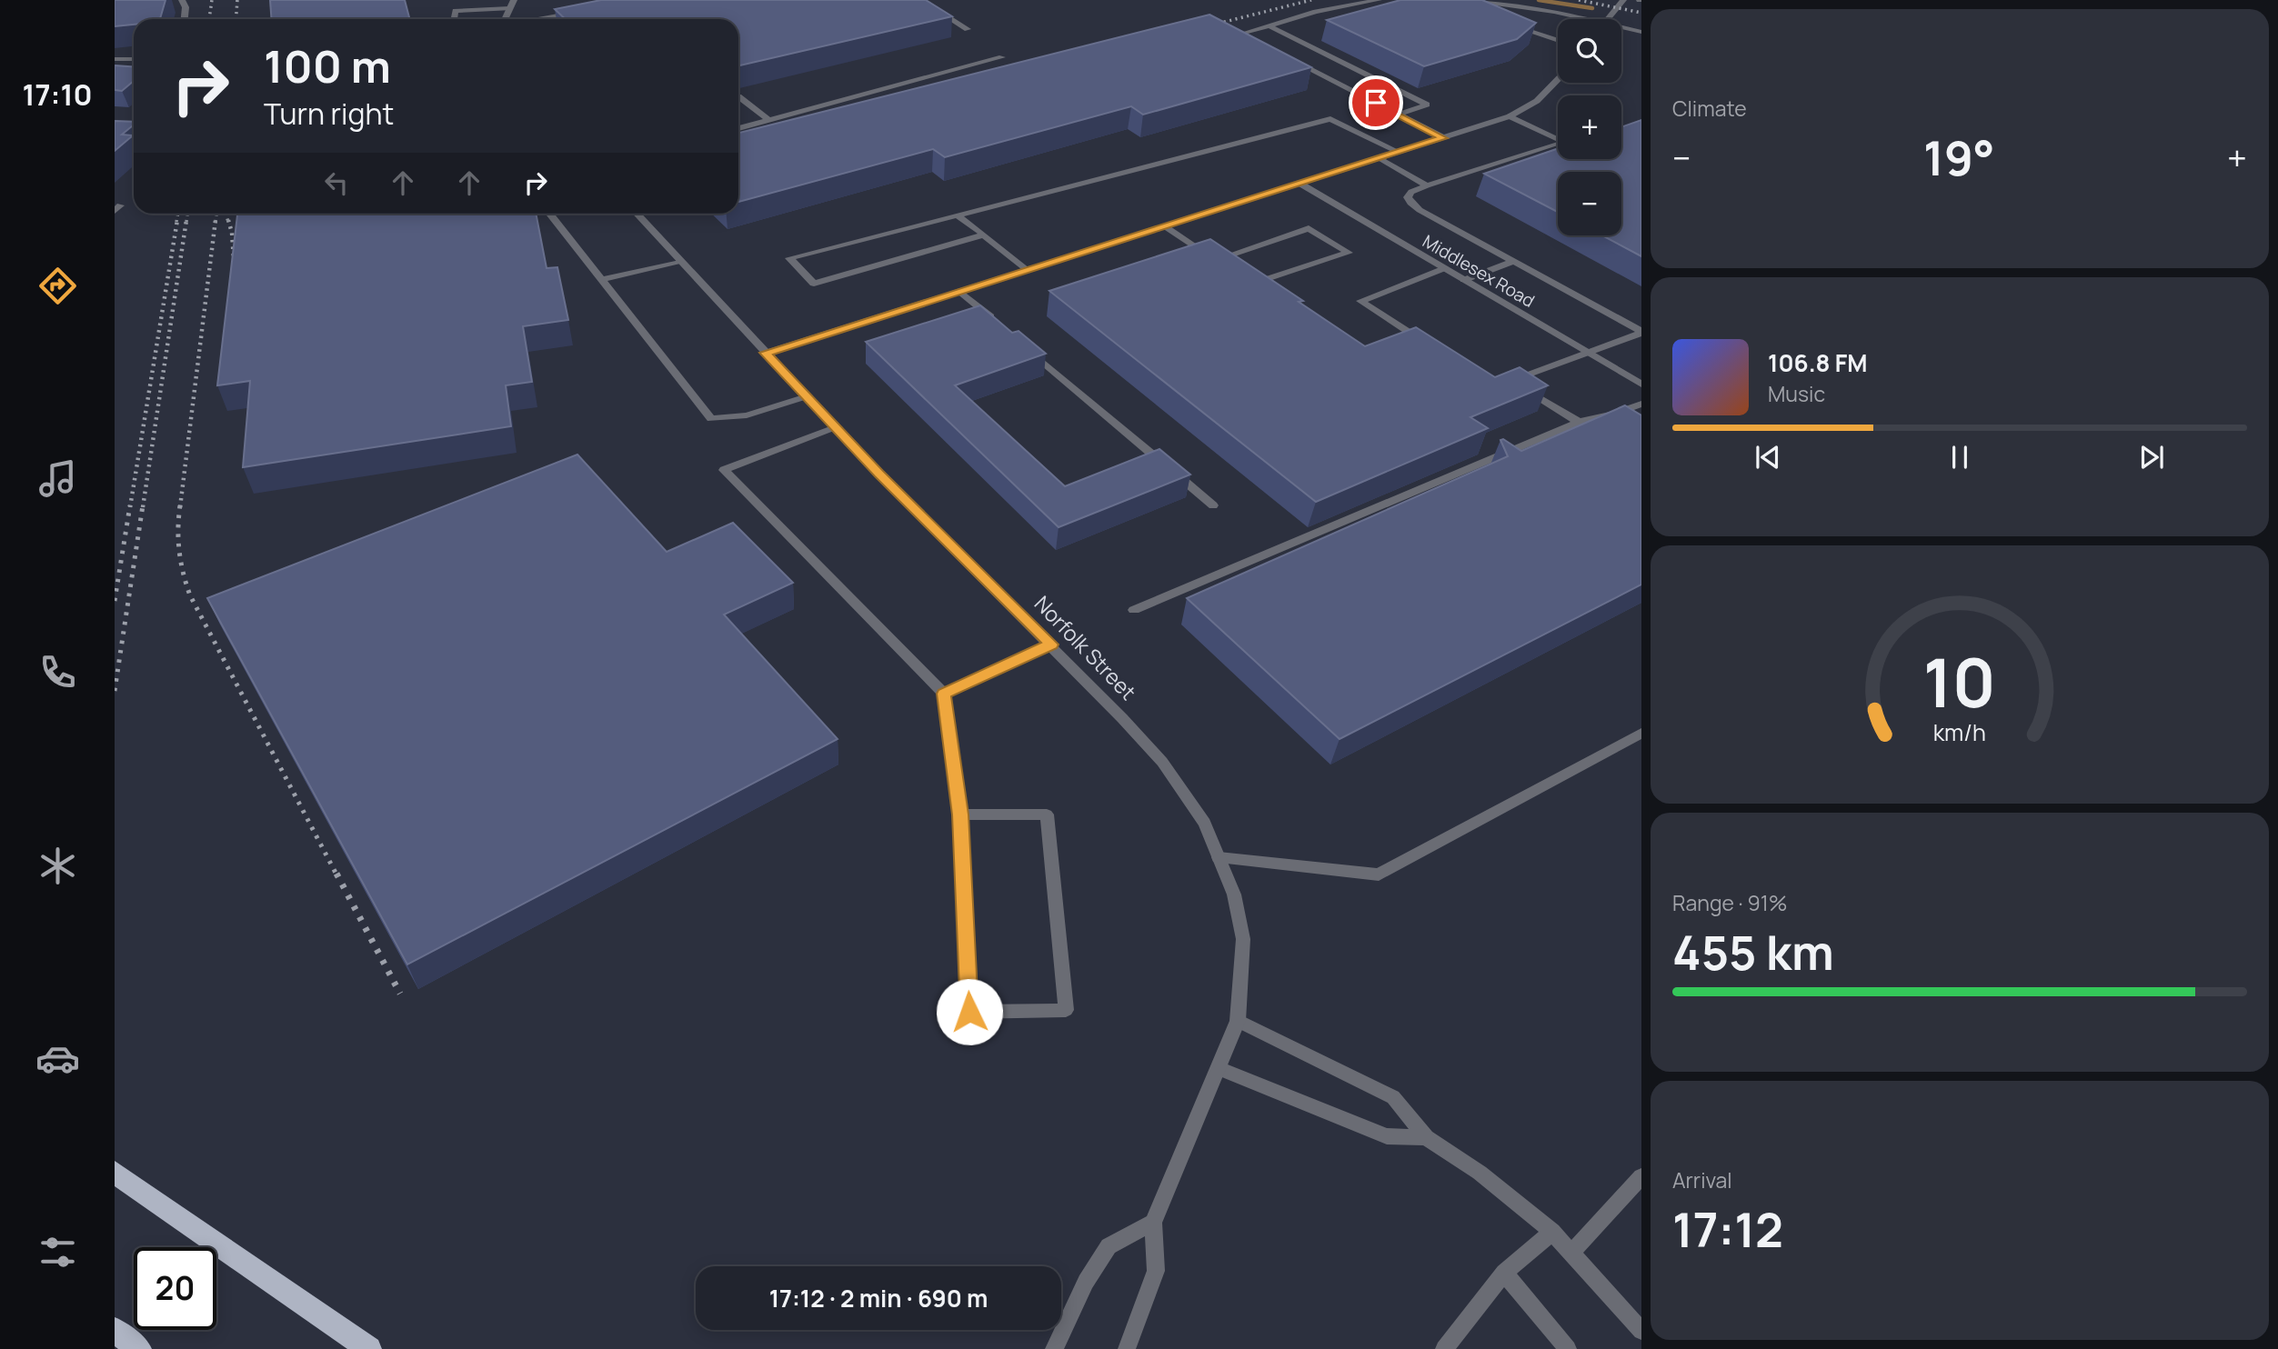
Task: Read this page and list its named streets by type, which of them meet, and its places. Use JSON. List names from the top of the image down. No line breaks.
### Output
{"streets":{"street":["Middlesex Road","Norfolk Street"]},"page":{"tabs":"17:10","tile":["Climate",["Range · 91%","455 km"],["Arrival","17:12"]],"map_buttons":["+","−"],"turn":["100 m","Turn right"],"heat":["−","19°","+"],"song":["106.8 FM","Music"],"limit":"20","trip":"17:12 · 2 min · 690 m","gauge":["10","km/h"]}}
